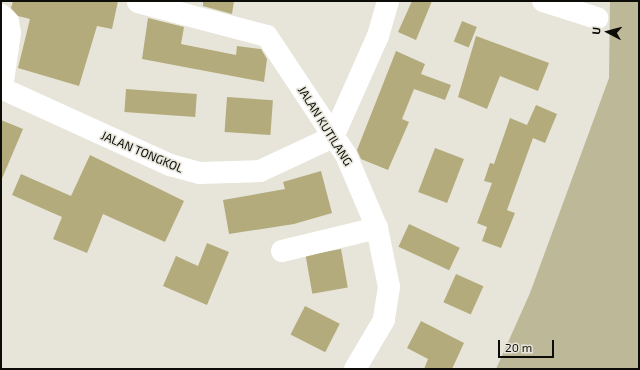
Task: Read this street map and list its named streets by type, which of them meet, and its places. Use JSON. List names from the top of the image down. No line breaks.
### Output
{"streets":{"street":["JALAN KUTILANG","JALAN TONGKOL"]},"crossings":[["JALAN KUTILANG","JALAN TONGKOL"]],"scale_bar":"20 m","north":"left"}
